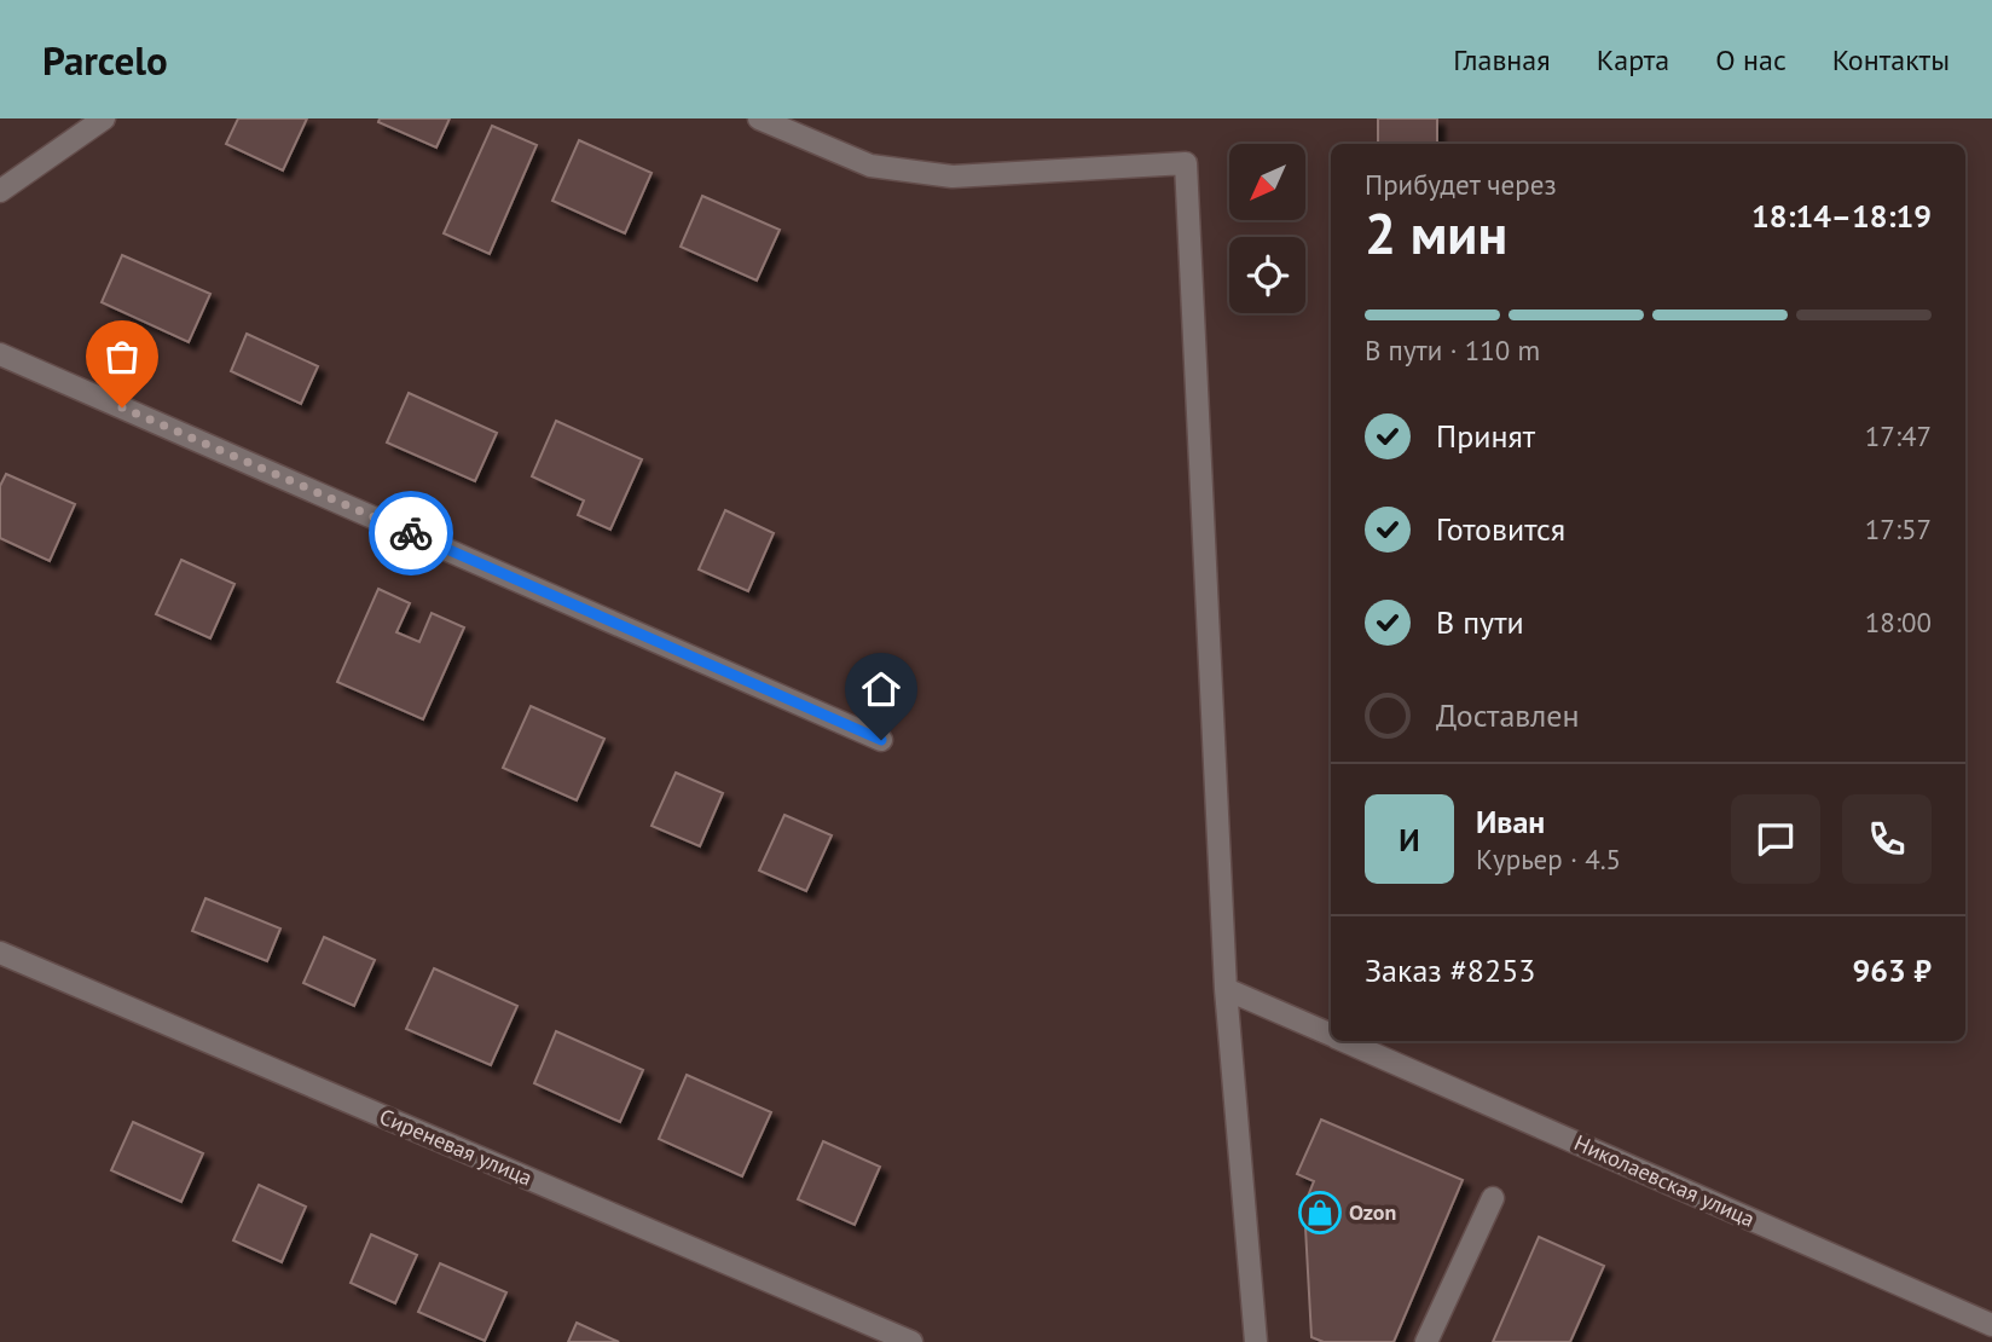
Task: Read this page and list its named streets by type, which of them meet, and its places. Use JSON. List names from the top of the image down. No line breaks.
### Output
{"streets":{"street":["Сиреневая улица","Николаевская улица"]},"places":{"shop":["Ozon"]},"north":"bottom left","page":{"header":"Parcelo","nav":["Главная","Карта","О нас","Контакты"],"heading":["2 мин","Прибудет через","18:14–18:19"],"panel":["Иван","Курьер · 4.5","Заказ #8253","963 ₽"],"bar":"В пути · 110 m","list":[["Принят","17:47"],["Готовится","17:57"],["В пути","18:00"],"Доставлен"],"round":"И"}}
